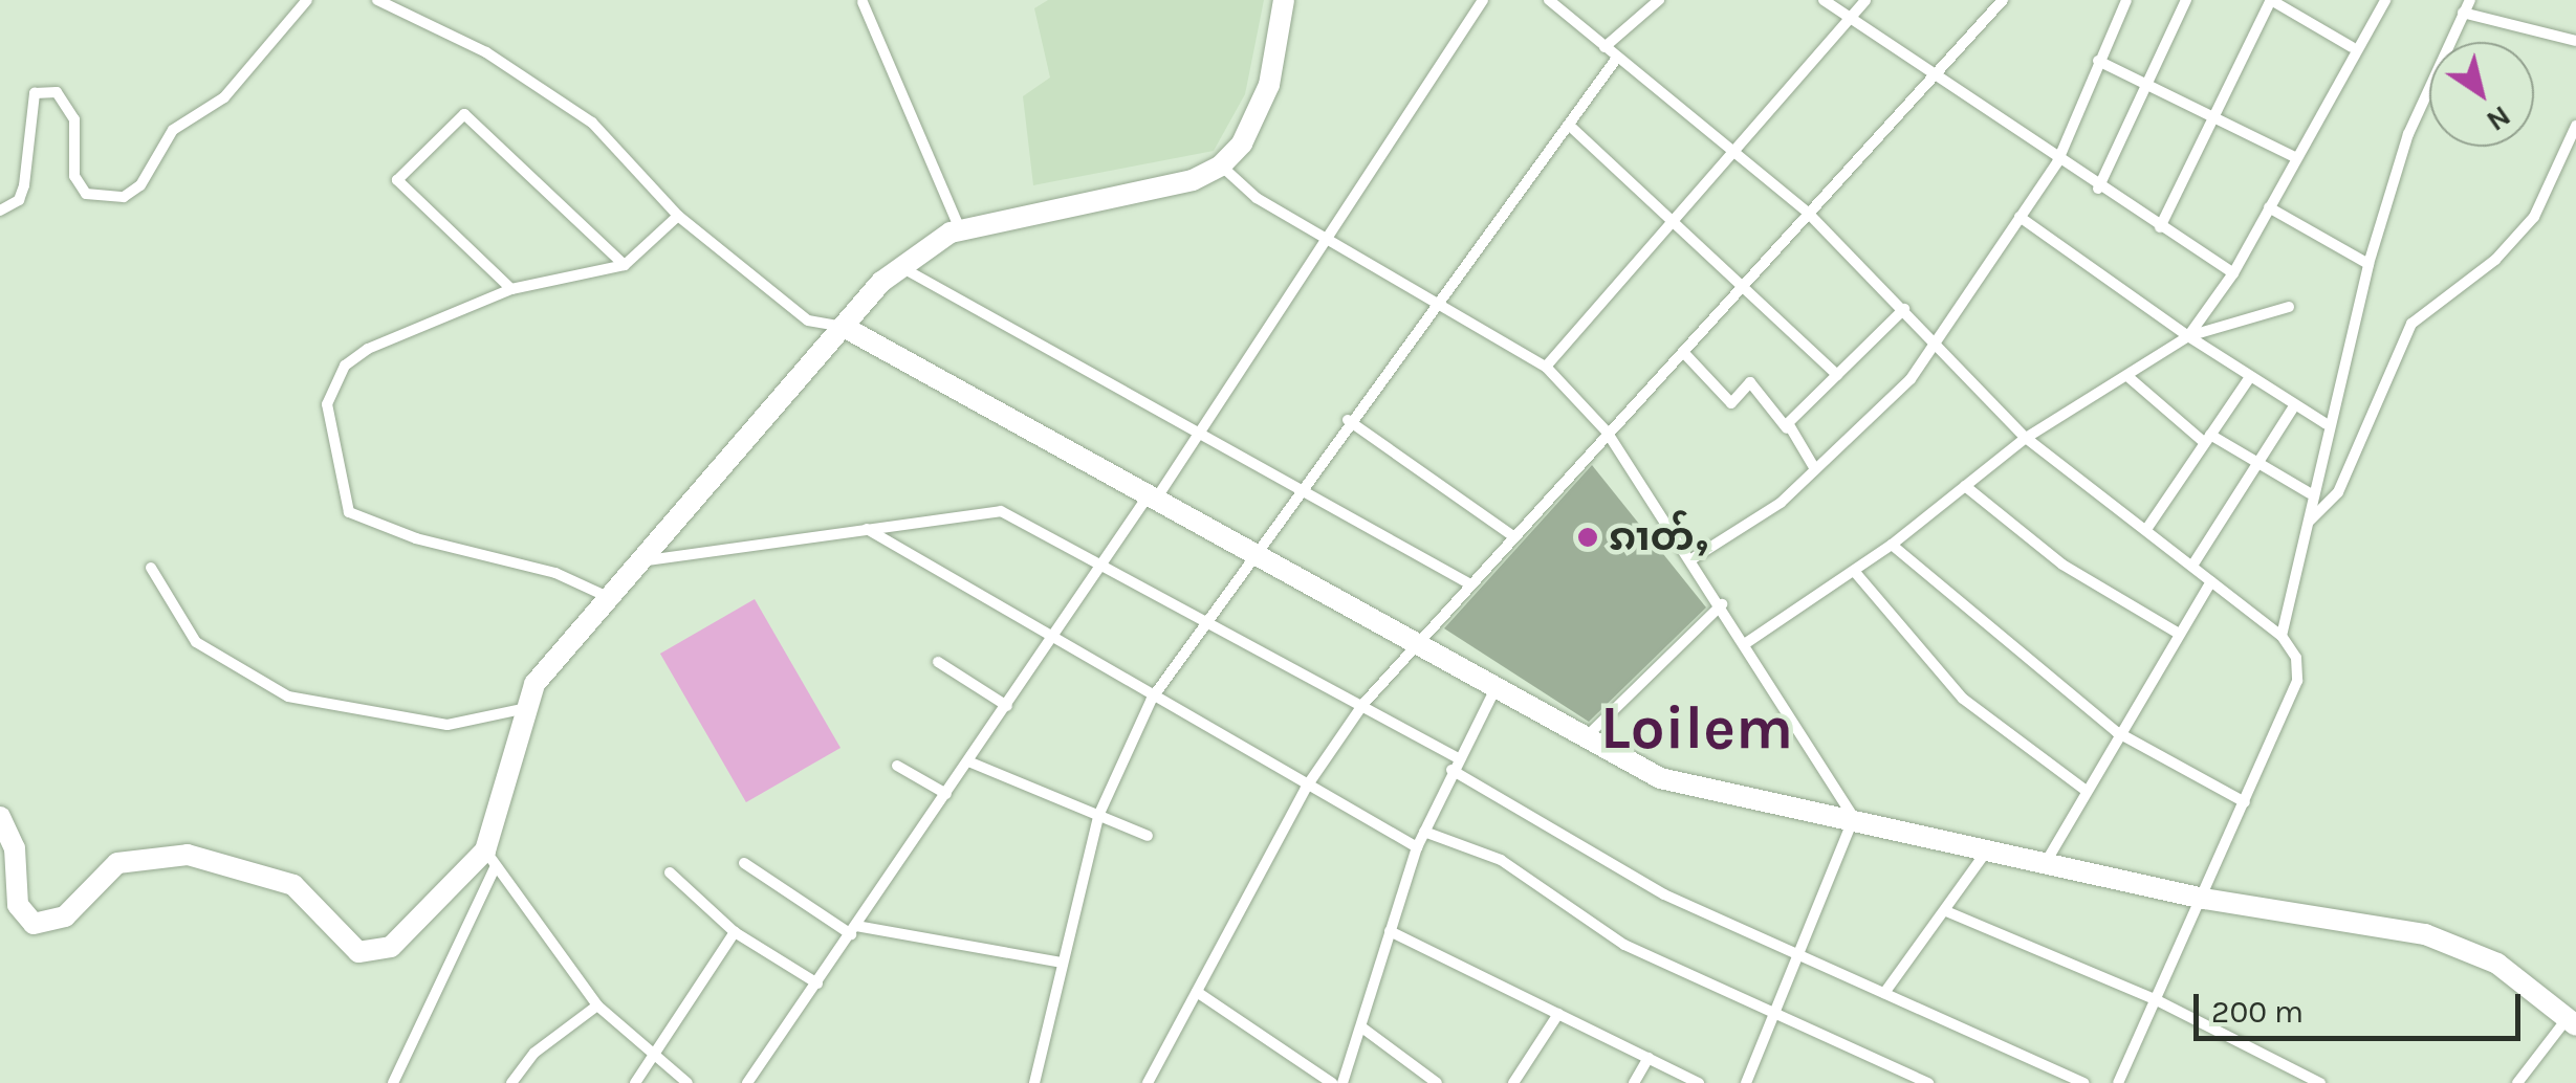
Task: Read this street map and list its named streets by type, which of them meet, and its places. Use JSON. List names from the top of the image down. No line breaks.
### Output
{"districts":["Loilem"],"places":["ၵၢတ်ႇ"],"scale_bar":"200 m","north":"bottom right"}
